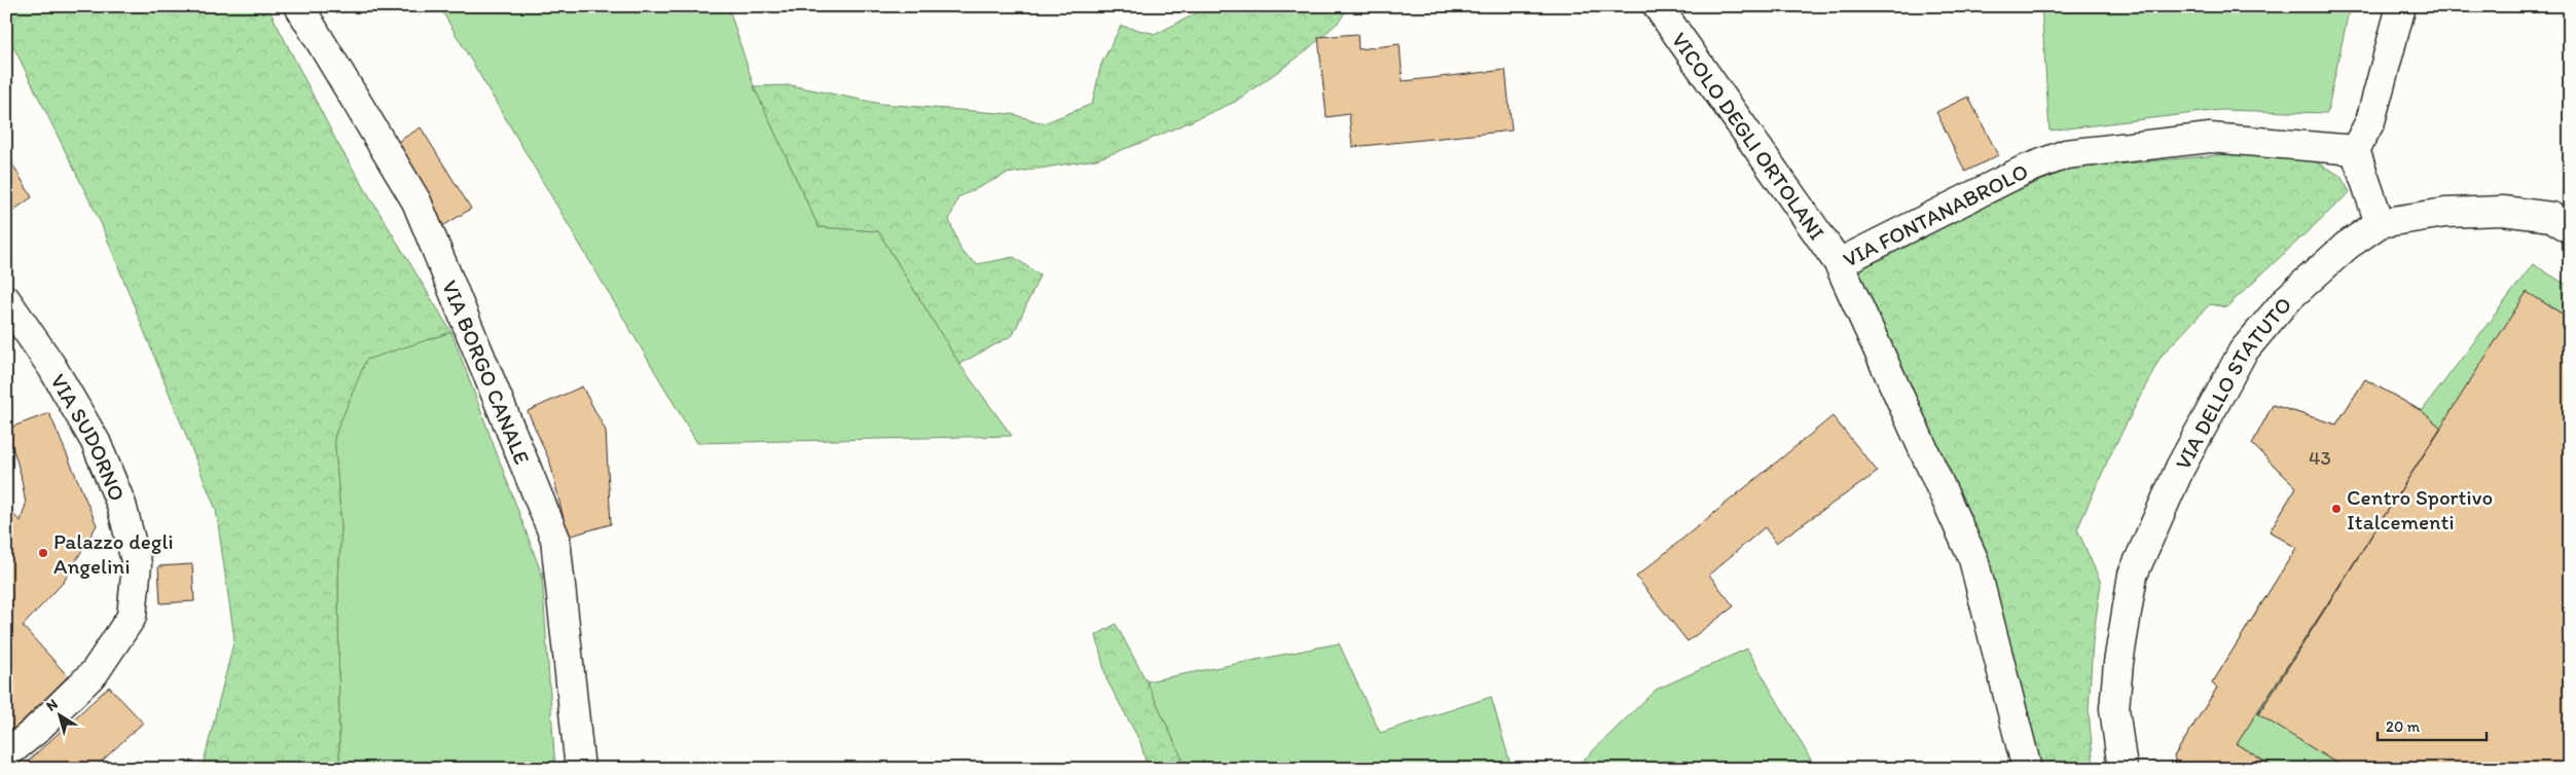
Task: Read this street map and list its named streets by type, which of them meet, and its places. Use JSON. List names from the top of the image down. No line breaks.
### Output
{"streets":{"street":["VICOLO DEGLI ORTOLANI","VIA FONTANABROLO","VIA BORGO CANALE","VIA DELLO STATUTO","VIA SUDORNO"]},"crossings":[["VICOLO DEGLI ORTOLANI","VIA FONTANABROLO"]],"places":["Centro Sportivo Italcementi","Palazzo degli Angelini"],"house_numbers":["43"],"scale_bar":"20 m","north":"top left"}
